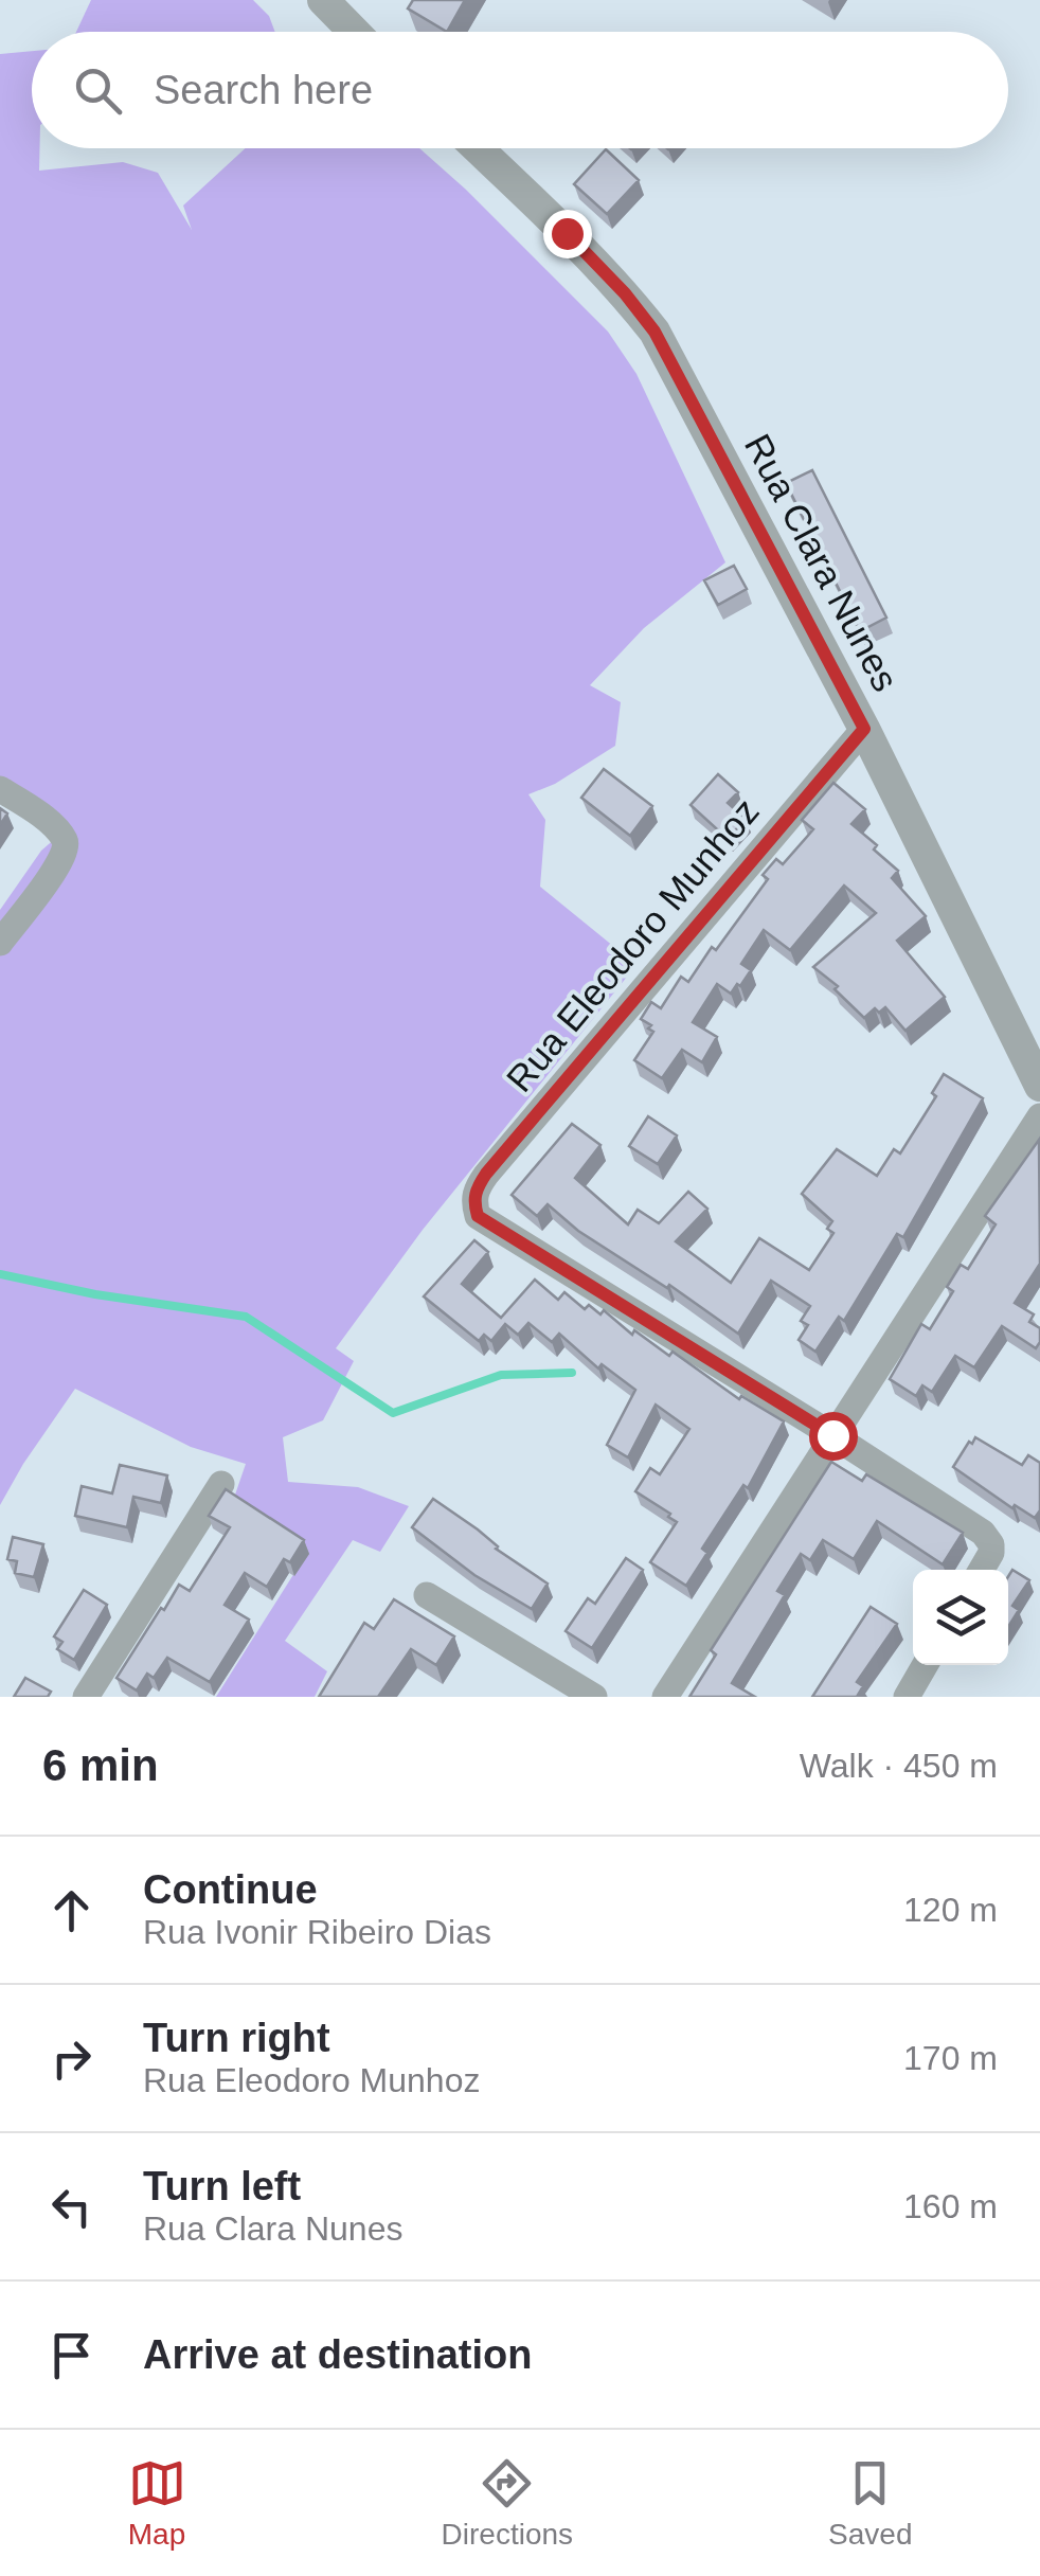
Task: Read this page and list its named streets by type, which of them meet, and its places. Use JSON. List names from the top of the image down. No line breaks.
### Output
{"streets":{"street":["Rua Clara Nunes","Rua Eleodoro Munhoz"]},"crossings":[["Rua Clara Nunes","Rua Eleodoro Munhoz"]],"page":{"search":"Search here","heading":["6 min","Walk · 450 m"],"list":[["Continue","Rua Ivonir Ribeiro Dias","120 m"],["Turn right","Rua Eleodoro Munhoz","170 m"],["Turn left","Rua Clara Nunes","160 m"],"Arrive at destination"],"nav":["Map","Directions","Saved"]}}
